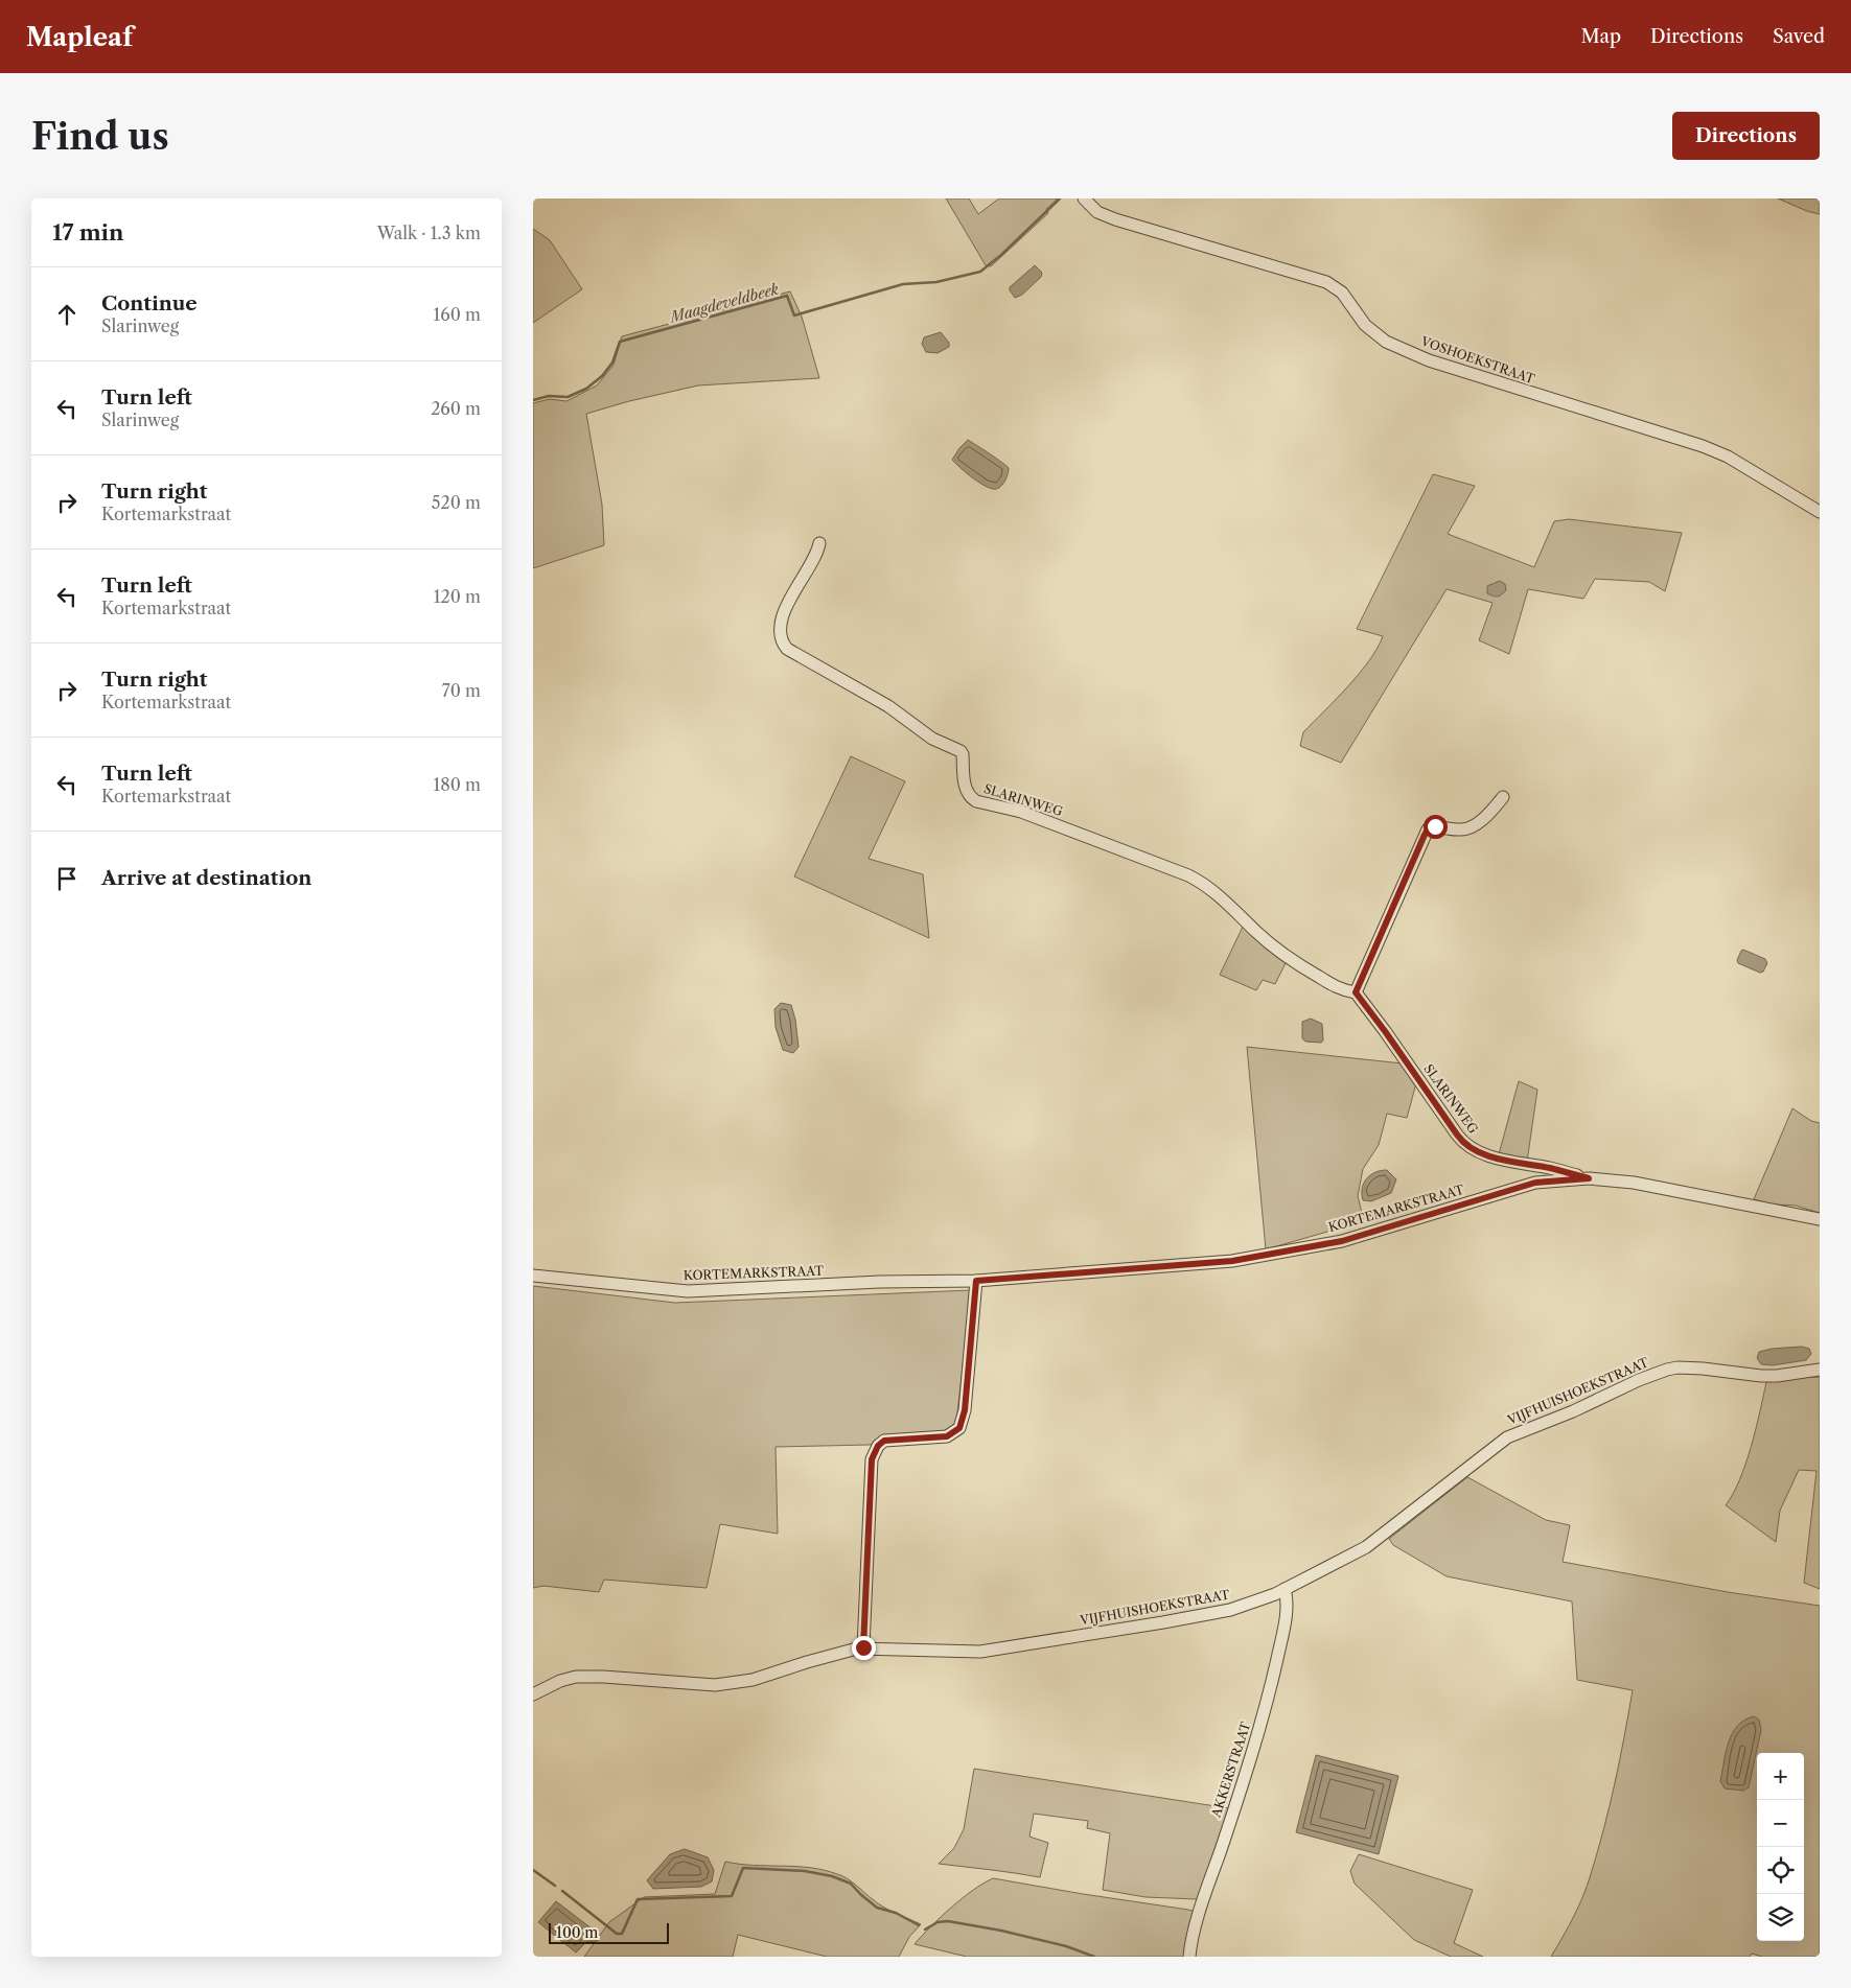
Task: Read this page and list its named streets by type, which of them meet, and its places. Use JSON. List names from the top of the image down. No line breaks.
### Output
{"streets":{"street":["VOSHOEKSTRAAT","SLARINWEG","KORTEMARKSTRAAT","VIJFHUISHOEKSTRAAT","AKKERSTRAAT"]},"crossings":[["SLARINWEG","KORTEMARKSTRAAT"],["VIJFHUISHOEKSTRAAT","AKKERSTRAAT"]],"water":["Maagdeveldbeek"],"scale_bar":"100 m","page":{"header":"Mapleaf","nav":["Map","Directions","Saved"],"buttons":"Directions","title":"Find us","heading":["17 min","Walk · 1.3 km"],"list":[["Continue","Slarinweg","160 m"],["Turn left","Slarinweg","260 m"],["Turn right","Kortemarkstraat","520 m"],["Turn left","Kortemarkstraat","120 m"],["Turn right","Kortemarkstraat","70 m"],["Turn left","Kortemarkstraat","180 m"],"Arrive at destination"],"map_buttons":["+","−"],"scale":"100 m"}}
